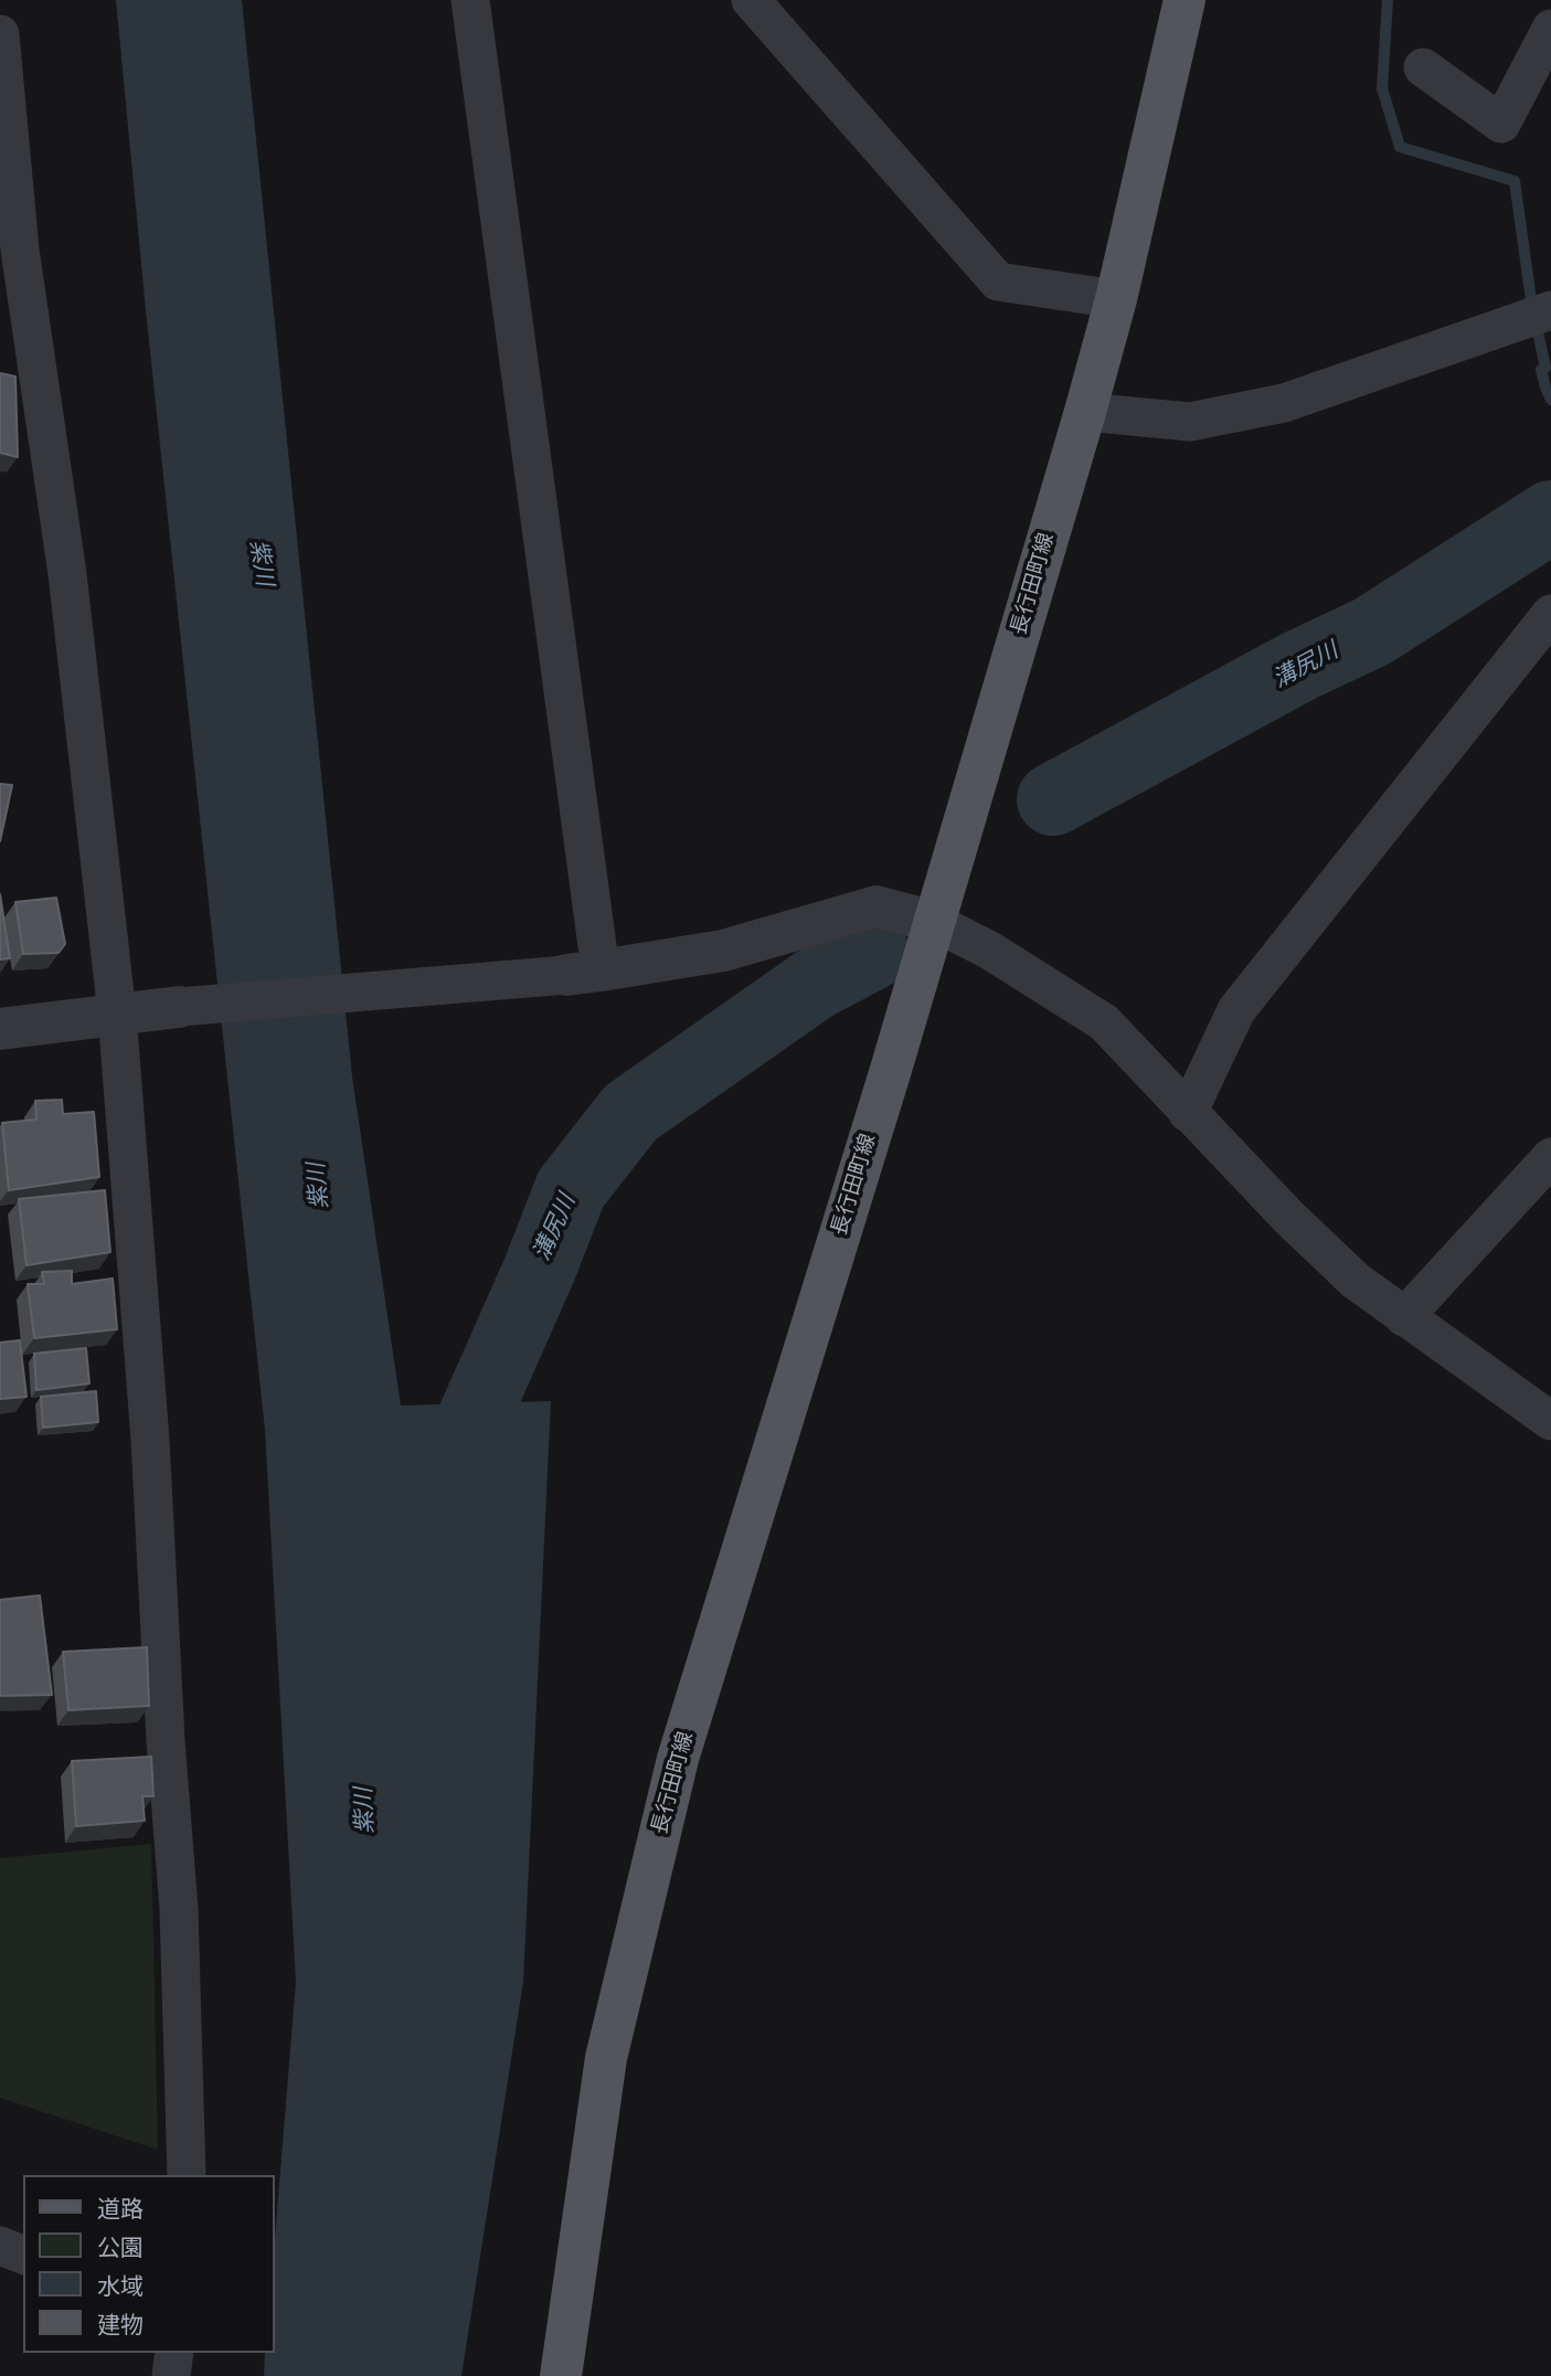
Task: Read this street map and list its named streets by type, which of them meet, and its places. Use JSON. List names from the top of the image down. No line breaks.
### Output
{"streets":{"main road":["長行田町線"]},"water":["紫川","溝尻川"],"legend":["道路","公園","水域","建物"]}
